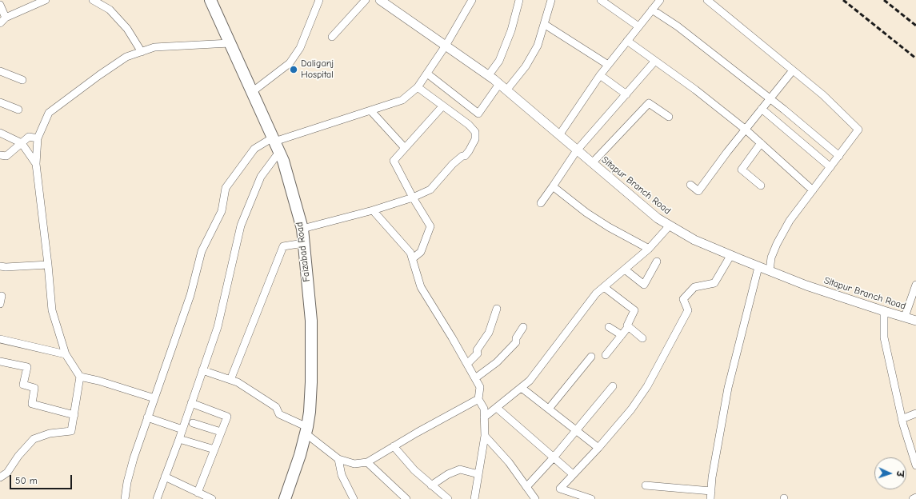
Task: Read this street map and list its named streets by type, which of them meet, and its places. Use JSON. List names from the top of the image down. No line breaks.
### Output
{"streets":{"main road":["Faizabad Road"],"street":["Sitapur Branch Road"]},"places":["Daliganj Hospital"],"scale_bar":"50 m","north":"right"}
